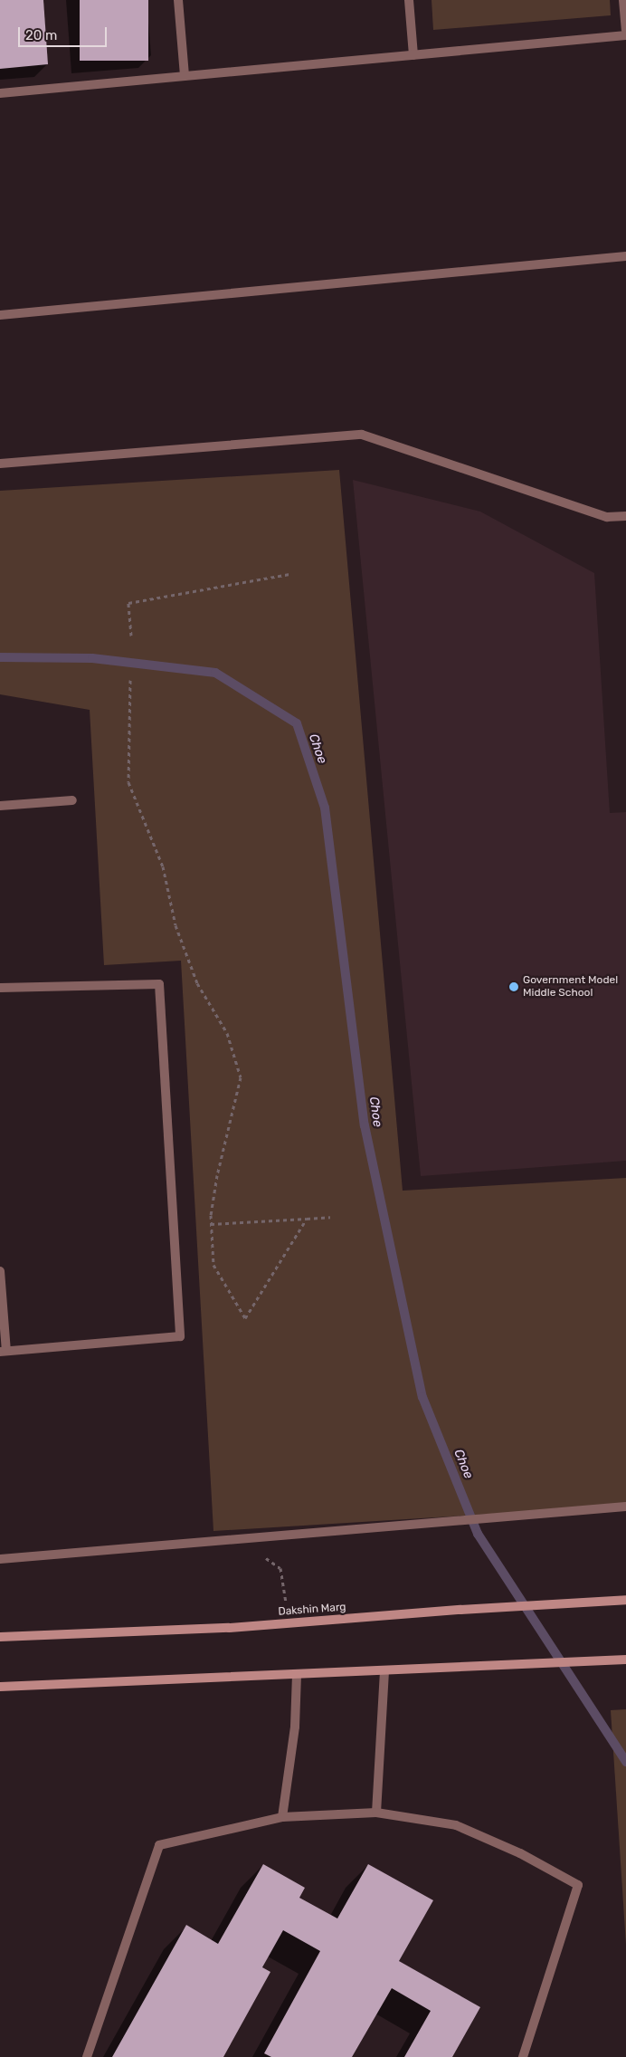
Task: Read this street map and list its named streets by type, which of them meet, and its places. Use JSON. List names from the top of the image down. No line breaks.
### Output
{"streets":{"main road":["Dakshin Marg"]},"water":["Choe"],"places":["Government Model Middle School"],"scale_bar":"20 m"}
